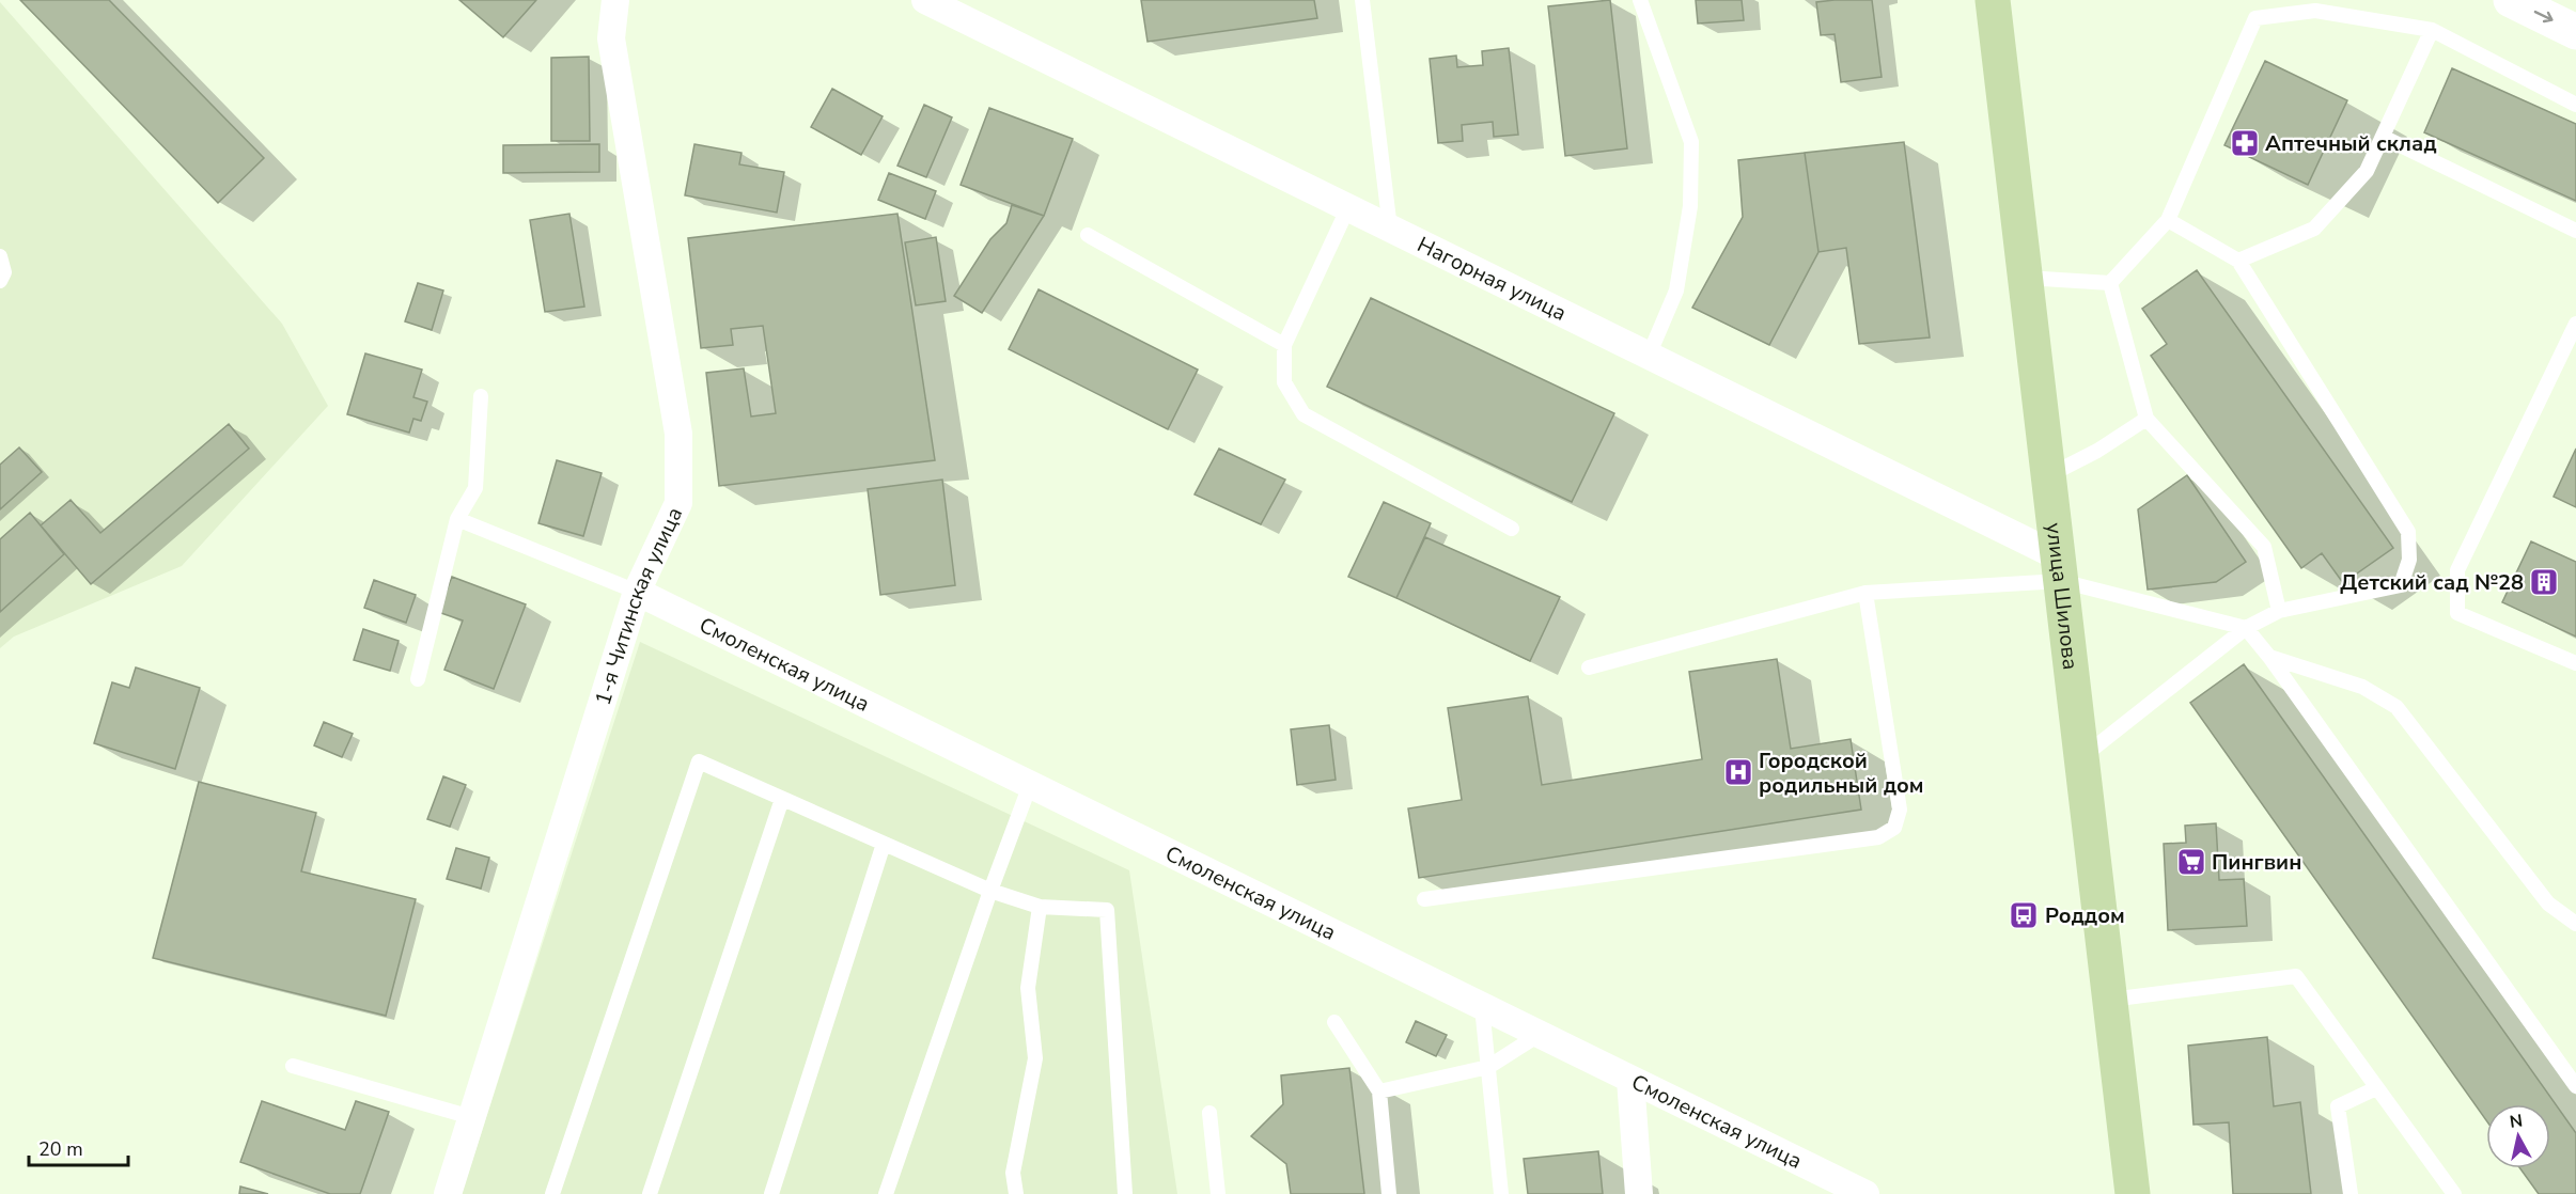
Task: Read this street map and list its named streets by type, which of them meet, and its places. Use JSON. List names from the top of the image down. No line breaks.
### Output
{"streets":{"main road":["улица Шилова"],"street":["Нагорная улица","1-я Читинская улица","Смоленская улица"]},"crossings":[["Нагорная улица","улица Шилова"],["1-я Читинская улица","Смоленская улица"]],"places":{"pharmacy":["Аптечный склад"],"building":["Детский сад №28"],"hospital":["Городской родильный дом"],"supermarket":["Пингвин"],"bus stop":["Роддом"]},"scale_bar":"20 m","north":"top"}
